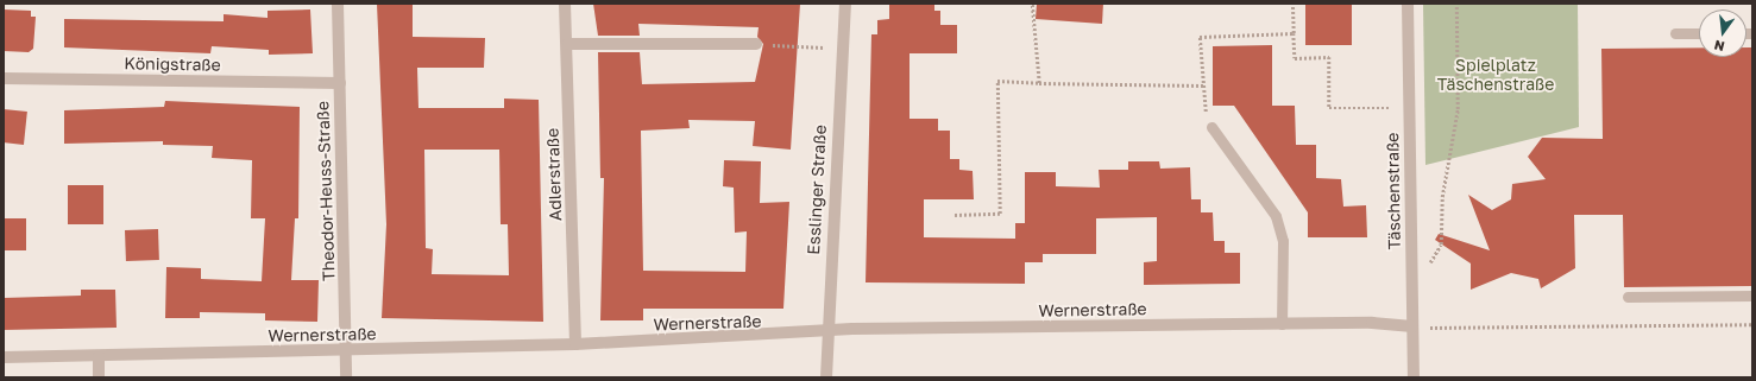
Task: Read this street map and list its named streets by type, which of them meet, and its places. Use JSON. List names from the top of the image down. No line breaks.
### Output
{"streets":{"street":["Königstraße","Adlerstraße","Esslinger Straße","Theodor-Heuss-Straße","Täschenstraße","Wernerstraße"]},"crossings":[["Königstraße","Theodor-Heuss-Straße"],["Adlerstraße","Wernerstraße"],["Esslinger Straße","Wernerstraße"],["Theodor-Heuss-Straße","Wernerstraße"],["Täschenstraße","Wernerstraße"]],"parks":["Spielplatz Täschenstraße"],"north":"bottom"}
